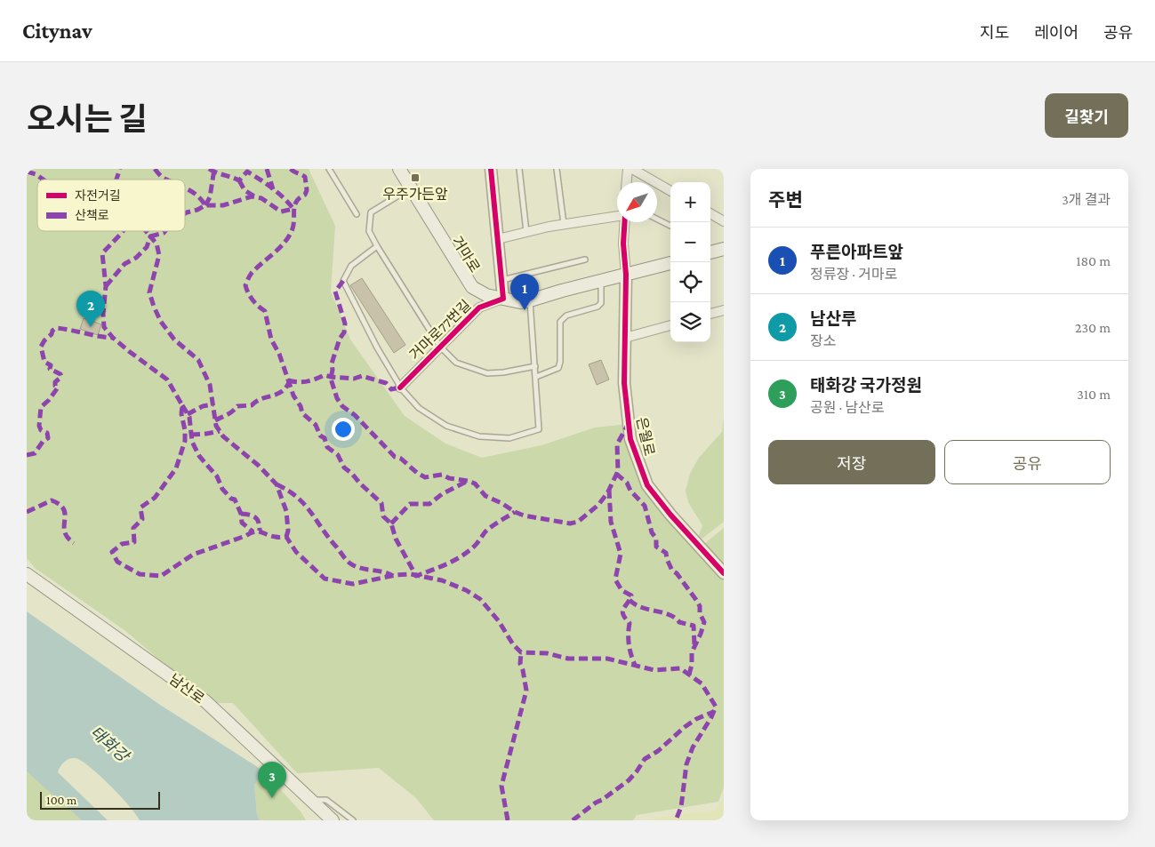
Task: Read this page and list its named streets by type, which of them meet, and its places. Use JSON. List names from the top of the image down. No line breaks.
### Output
{"streets":{"main road":["거마로","남산로"],"street":["거마로77번길","은월로"]},"crossings":[["거마로","거마로77번길"],["거마로","은월로"]],"water":["태화강"],"places":{"transit":["우주가든앞"]},"legend":["자전거길","산책로"],"scale_bar":"100 m","north":"bottom left","page":{"header":"Citynav","nav":["지도","레이어","공유"],"title":"오시는 길","buttons":["길찾기",["저장","공유"]],"heading":["주변","3개 결과"],"map_buttons":["+","−"],"list":[{"mark":"1","name":"푸른아파트앞","note":"정류장 · 거마로","value":"180 m"},{"mark":"2","name":"남산루","note":"장소","value":"230 m"},{"mark":"3","name":"태화강 국가정원","note":"공원 · 남산로","value":"310 m"}],"pins":["1","2","3"],"scale":"100 m"}}
